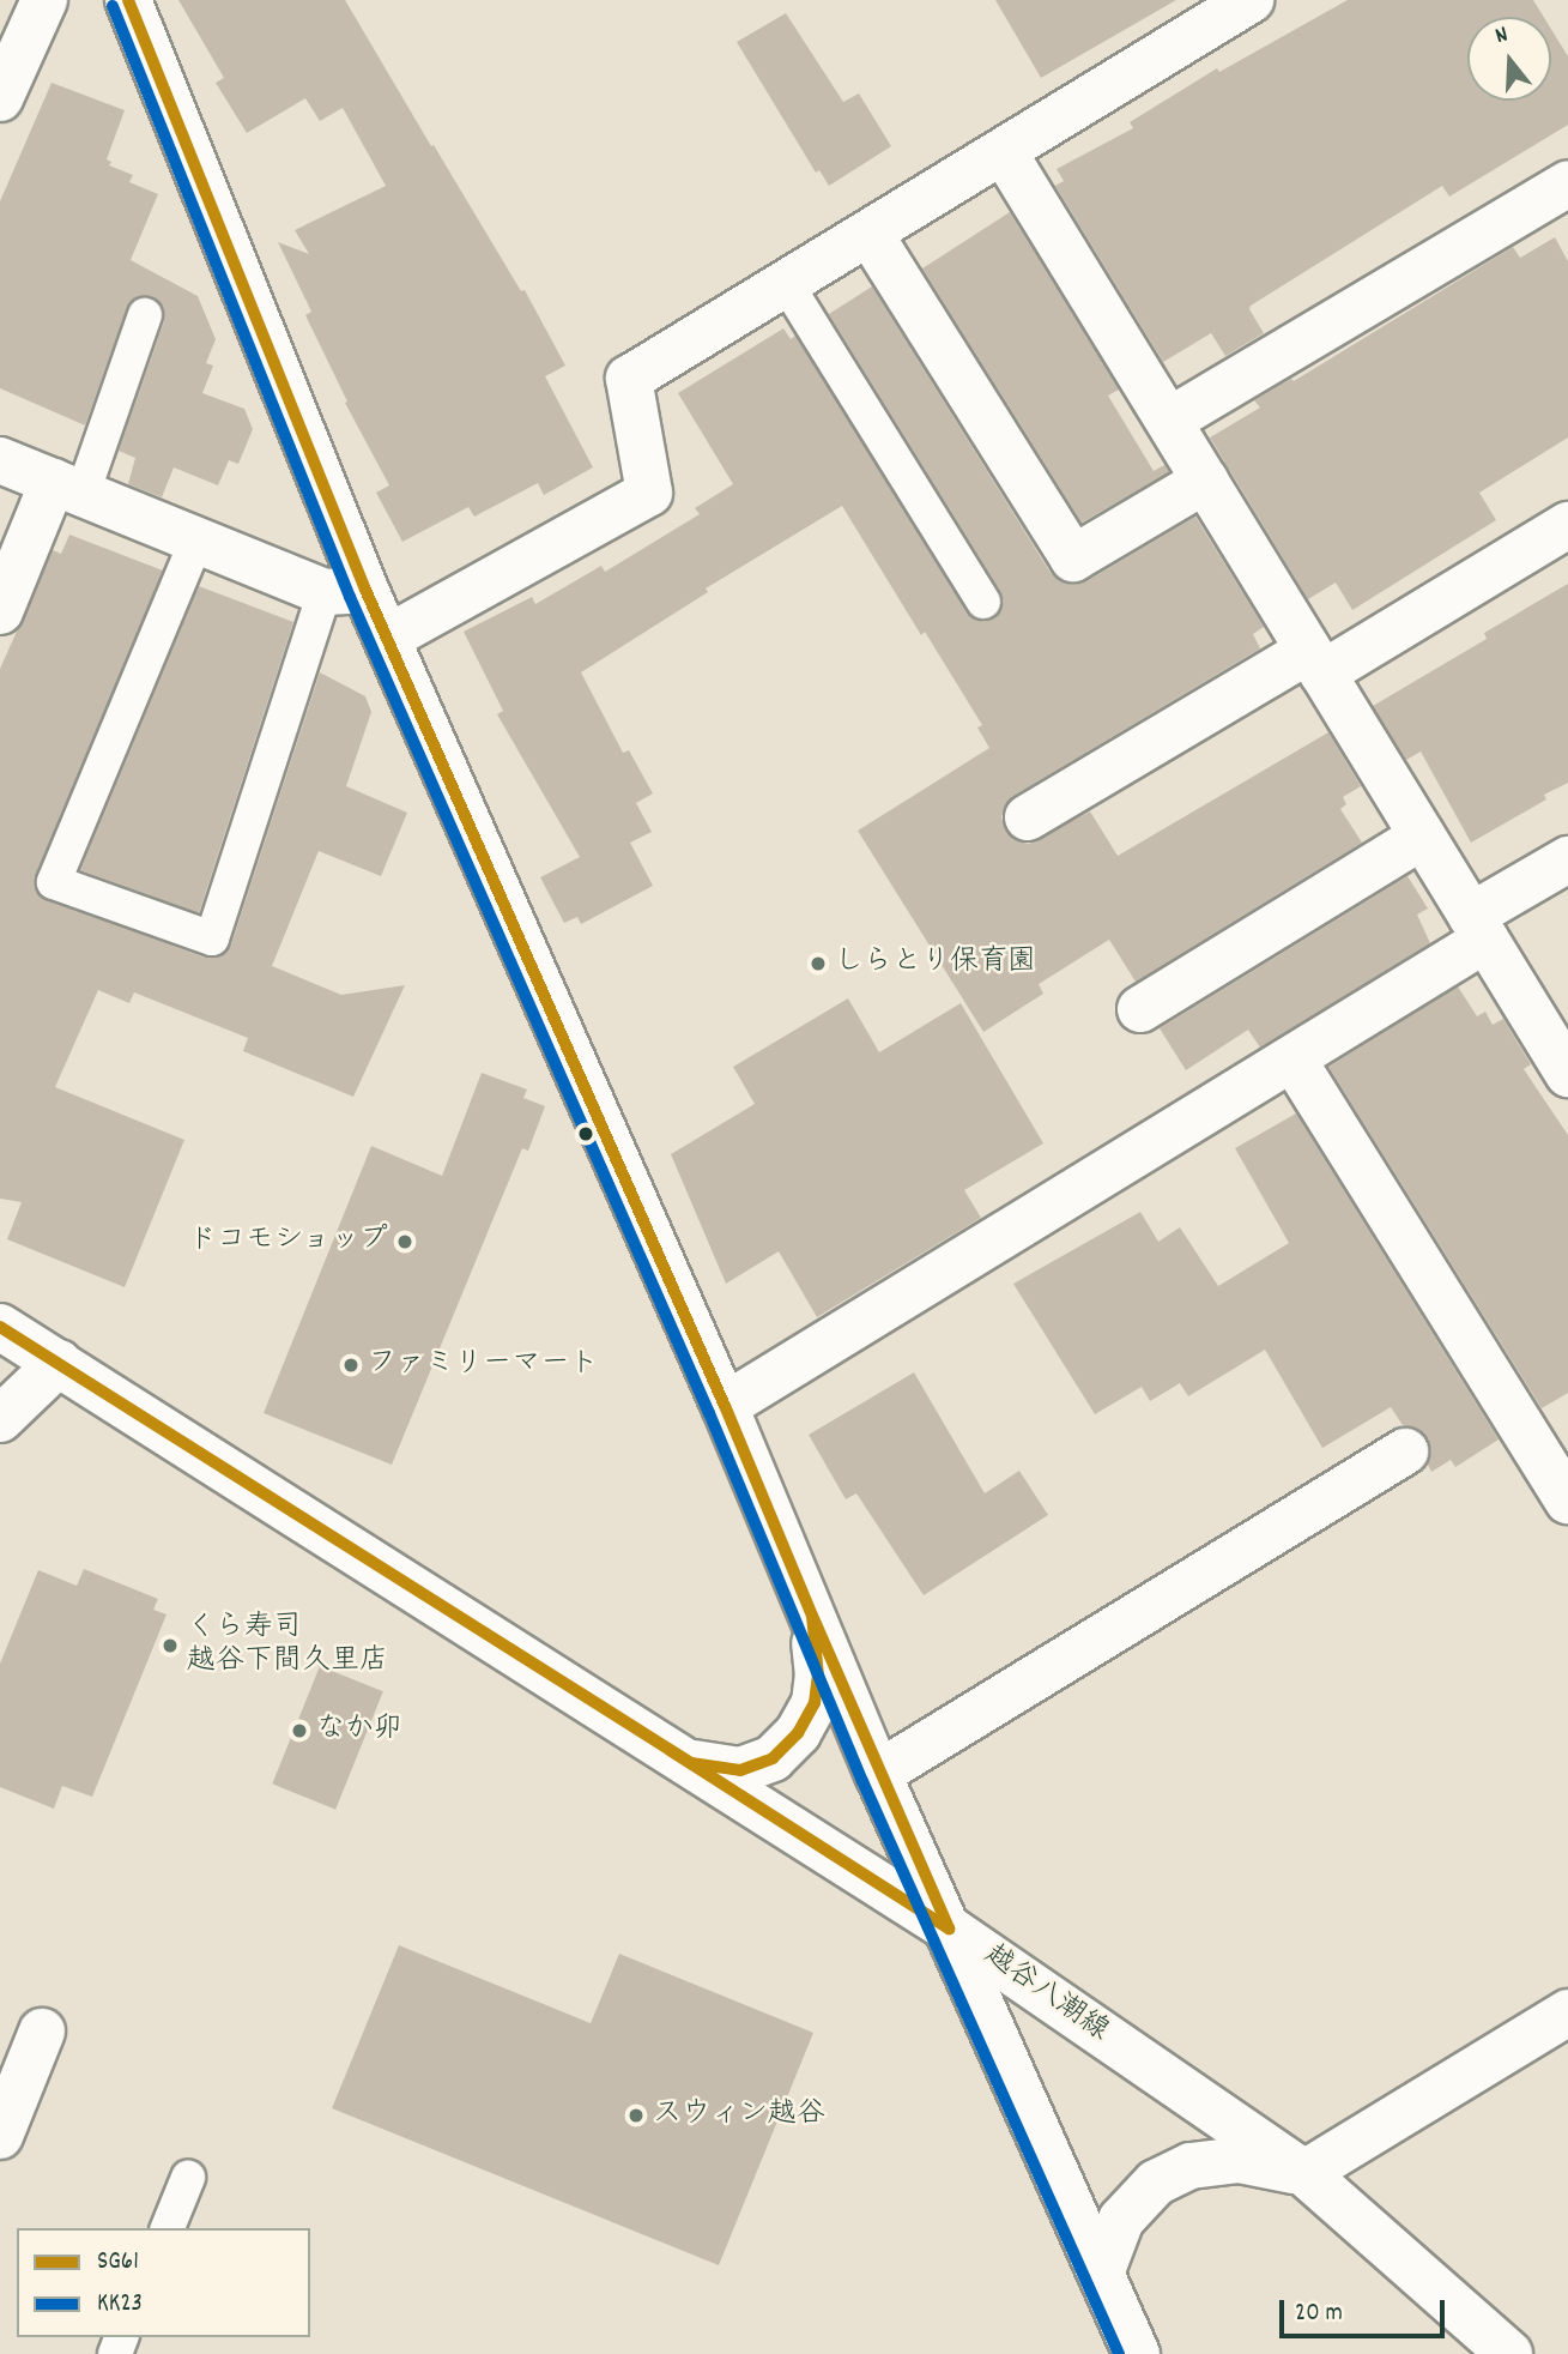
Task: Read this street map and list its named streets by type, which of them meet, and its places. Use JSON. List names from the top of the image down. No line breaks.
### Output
{"streets":{"street":["越谷八潮線"]},"places":["しらとり保育園","ドコモショップ","ファミリーマート","くら寿司 越谷下間久里店","なか卯","スウィン越谷"],"lines":["transit line SG61","transit line KK23"],"legend":["SG61","KK23"],"scale_bar":"20 m","north":"top"}
